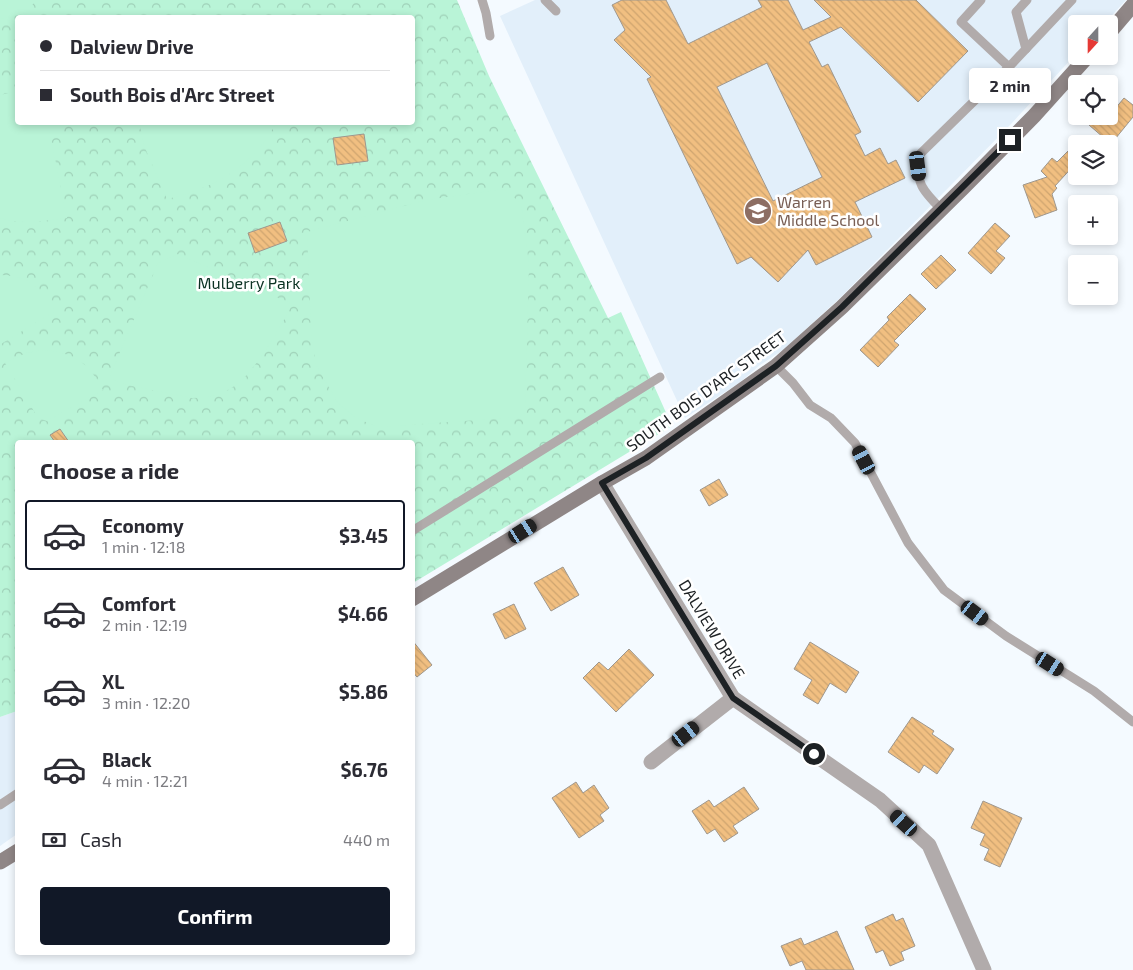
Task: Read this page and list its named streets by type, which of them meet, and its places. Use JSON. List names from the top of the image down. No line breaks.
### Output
{"streets":{"main road":["SOUTH BOIS D'ARC STREET"],"street":["DALVIEW DRIVE"]},"crossings":[["SOUTH BOIS D'ARC STREET","DALVIEW DRIVE"]],"parks":["Mulberry Park"],"places":{"school or university":["Warren Middle School"]},"north":"bottom","page":{"map_buttons":["+","−"],"banner":["Dalview Drive","South Bois d'Arc Street"],"bubble":"2 min","heading":"Choose a ride","list":[{"name":"Economy","note":"1 min · 12:18","value":"$3.45"},{"name":"Comfort","note":"2 min · 12:19","value":"$4.66"},{"name":"XL","note":"3 min · 12:20","value":"$5.86"},{"name":"Black","note":"4 min · 12:21","value":"$6.76"}],"pay":["Cash","440 m"],"buttons":"Confirm"}}
